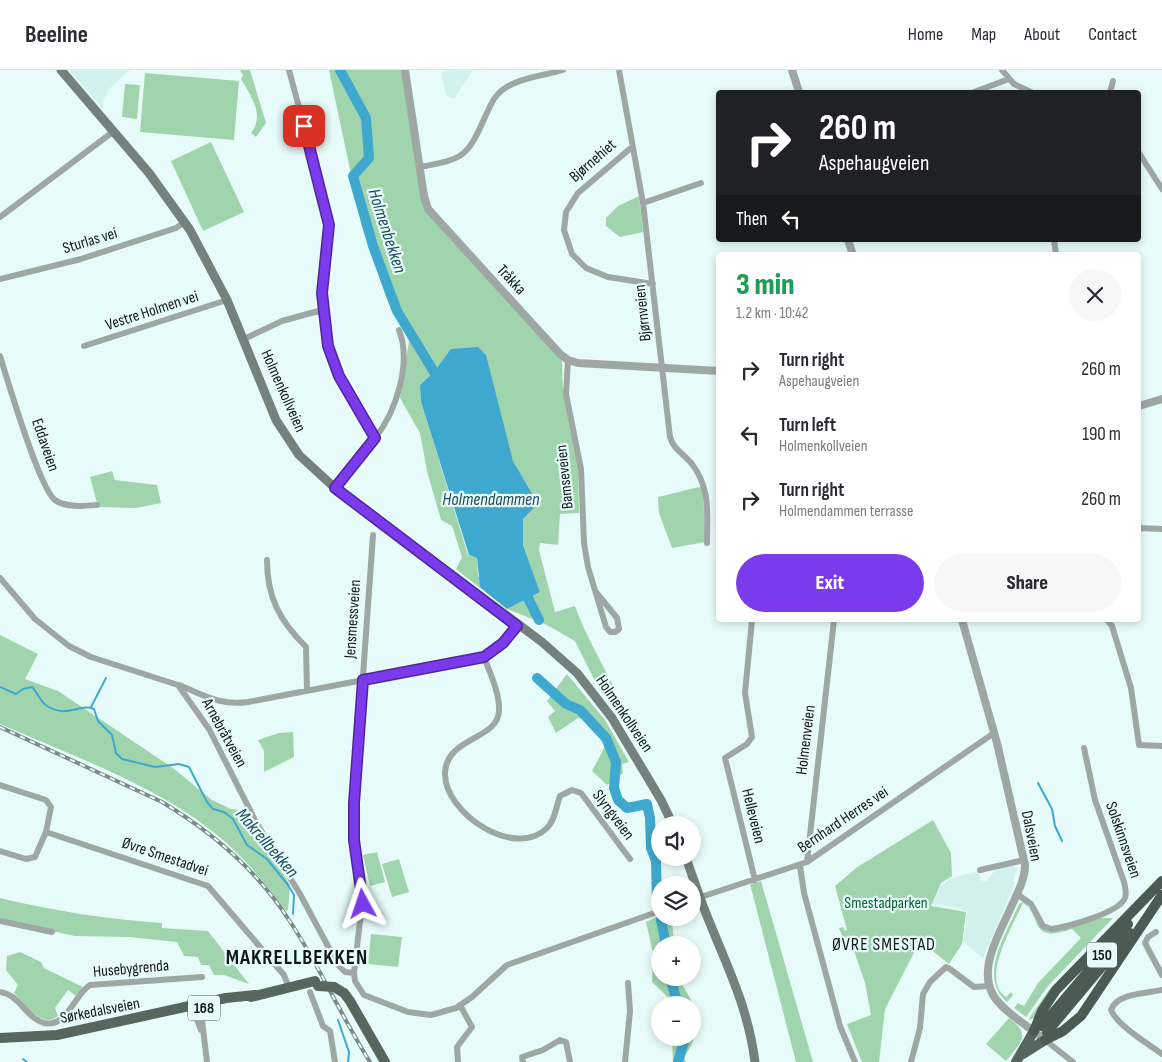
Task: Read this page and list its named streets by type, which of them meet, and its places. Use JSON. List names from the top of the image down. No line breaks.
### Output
{"streets":{"highway":["150"],"main road":["Holmenkollveien","168","Sørkedalsveien"],"street":["Bjørnehiet","Sturlas vei","Tråkka","Vestre Holmen vei","Bjørnveien","Eddaveien","Bamseveien","Jensmessveien","Arnebråtveien","Holmenveien","Slyngveien","Helleveien","Bernhard Herres vei","Dalsveien","Solskinnsveien","Øvre Smestadvei","Husebygrenda"]},"crossings":[["Bjørnehiet","Bjørnveien"],["Sturlas vei","Holmenkollveien"],["Tråkka","Bamseveien"],["Vestre Holmen vei","Holmenkollveien"],["Jensmessveien","Arnebråtveien"],["Holmenveien","Bernhard Herres vei"],["Helleveien","Bernhard Herres vei"],["Bernhard Herres vei","Dalsveien"],["Dalsveien","Solskinnsveien"],["Øvre Smestadvei","Sørkedalsveien"]],"districts":["ØVRE SMESTAD","MAKRELLBEKKEN"],"water":["Holmenbekken","Holmendammen","Makrellbekken"],"parks":["Smestadparken"],"page":{"header":"Beeline","nav":["Home","Map","About","Contact"],"turn":["260 m","Aspehaugveien"],"then":"Then","heading":["3 min","1.2 km · 10:42"],"list":[{"name":"Turn right","note":"Aspehaugveien","value":"260 m"},{"name":"Turn left","note":"Holmenkollveien","value":"190 m"},{"name":"Turn right","note":"Holmendammen terrasse","value":"260 m"}],"buttons":["Exit","Share"],"map_buttons":["+","−"]}}
